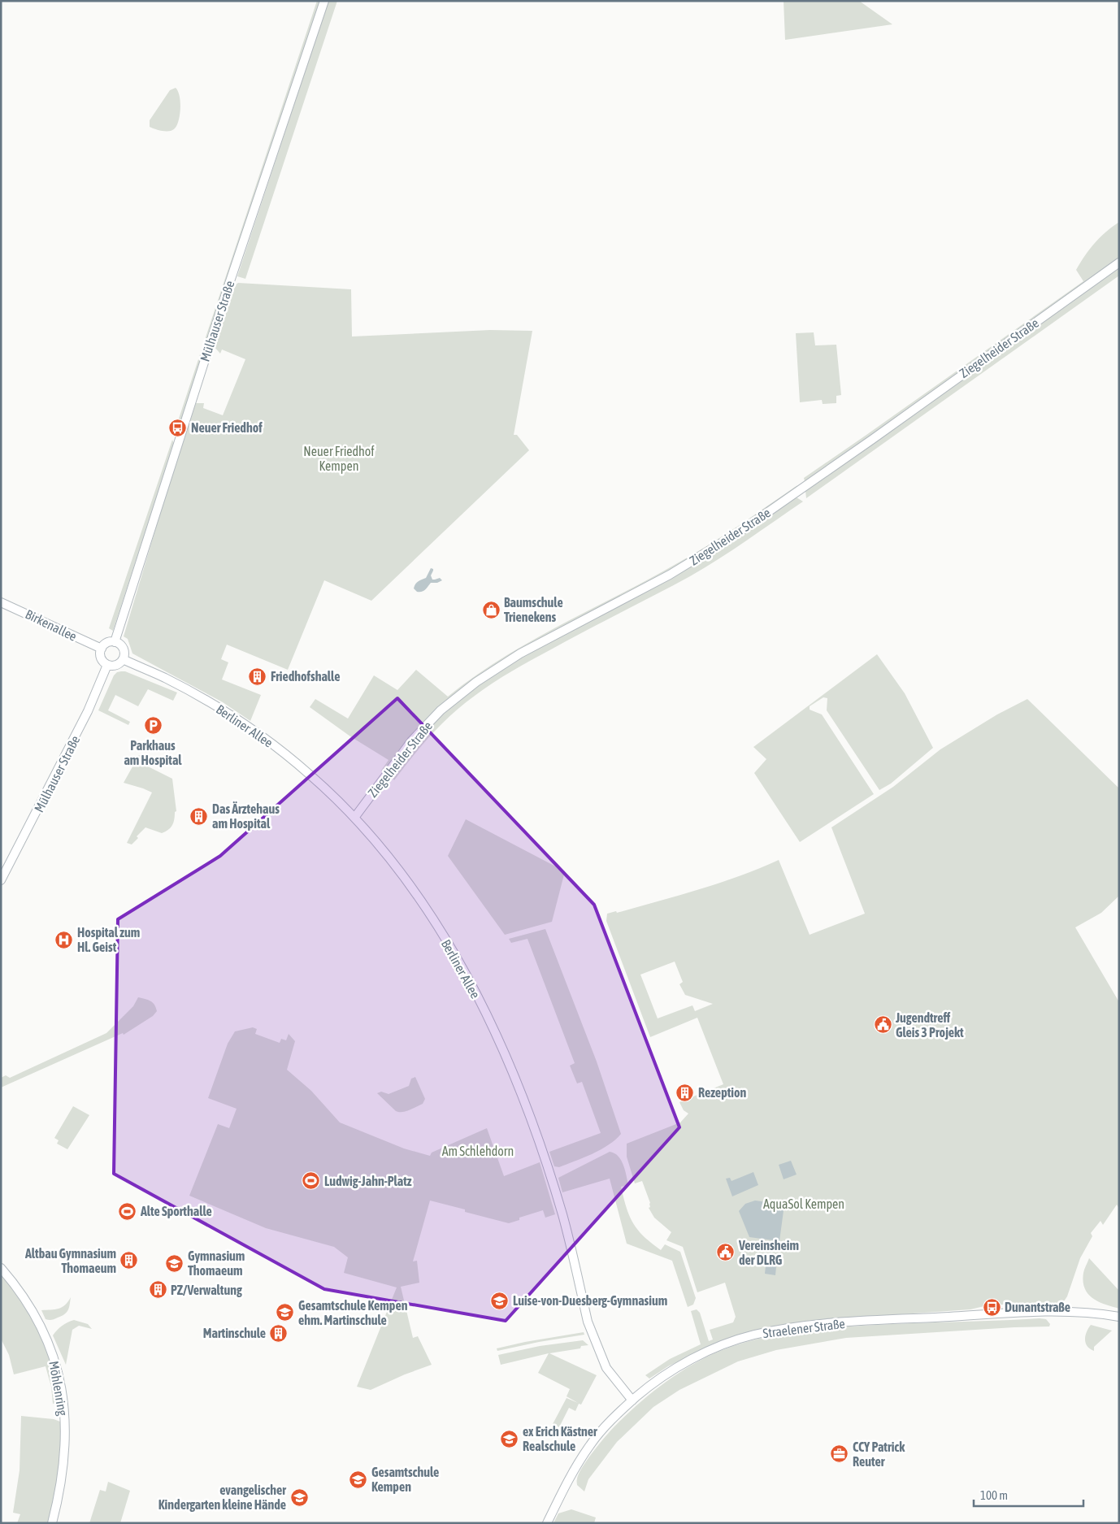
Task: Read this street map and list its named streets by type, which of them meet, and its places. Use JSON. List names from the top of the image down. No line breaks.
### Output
{"streets":{"street":["Mülhauser Straße","Ziegelheider Straße","Birkenallee","Berliner Allee","Straelener Straße","Möhlenring"]},"crossings":[["Mülhauser Straße","Birkenallee"],["Mülhauser Straße","Berliner Allee"],["Ziegelheider Straße","Berliner Allee"],["Birkenallee","Berliner Allee"],["Berliner Allee","Straelener Straße"]],"parks":["Neuer Friedhof Kempen","Am Schlehdorn","AquaSol Kempen"],"places":{"bus stop":["Neuer Friedhof","Dunantstraße"],"shop":["Baumschule Trienekens"],"building":["Friedhofshalle","Das Ärztehaus am Hospital","Rezeption","Altbau Gymnasium Thomaeum","PZ/Verwaltung","Martinschule"],"parking":["Parkhaus am Hospital"],"hospital":["Hospital zum Hl. Geist"],"public building":["Jugendtreff Gleis 3 Projekt","Vereinsheim der DLRG"],"sports":["Ludwig-Jahn-Platz","Alte Sporthalle"],"school or university":["Gymnasium Thomaeum","Luise-von-Duesberg-Gymnasium","Gesamtschule Kempen ehm. Martinschule","ex Erich Kästner Realschule","Gesamtschule Kempen","evangelischer Kindergarten kleine Hände"],"office":["CCY Patrick Reuter"]},"scale_bar":"100 m"}
